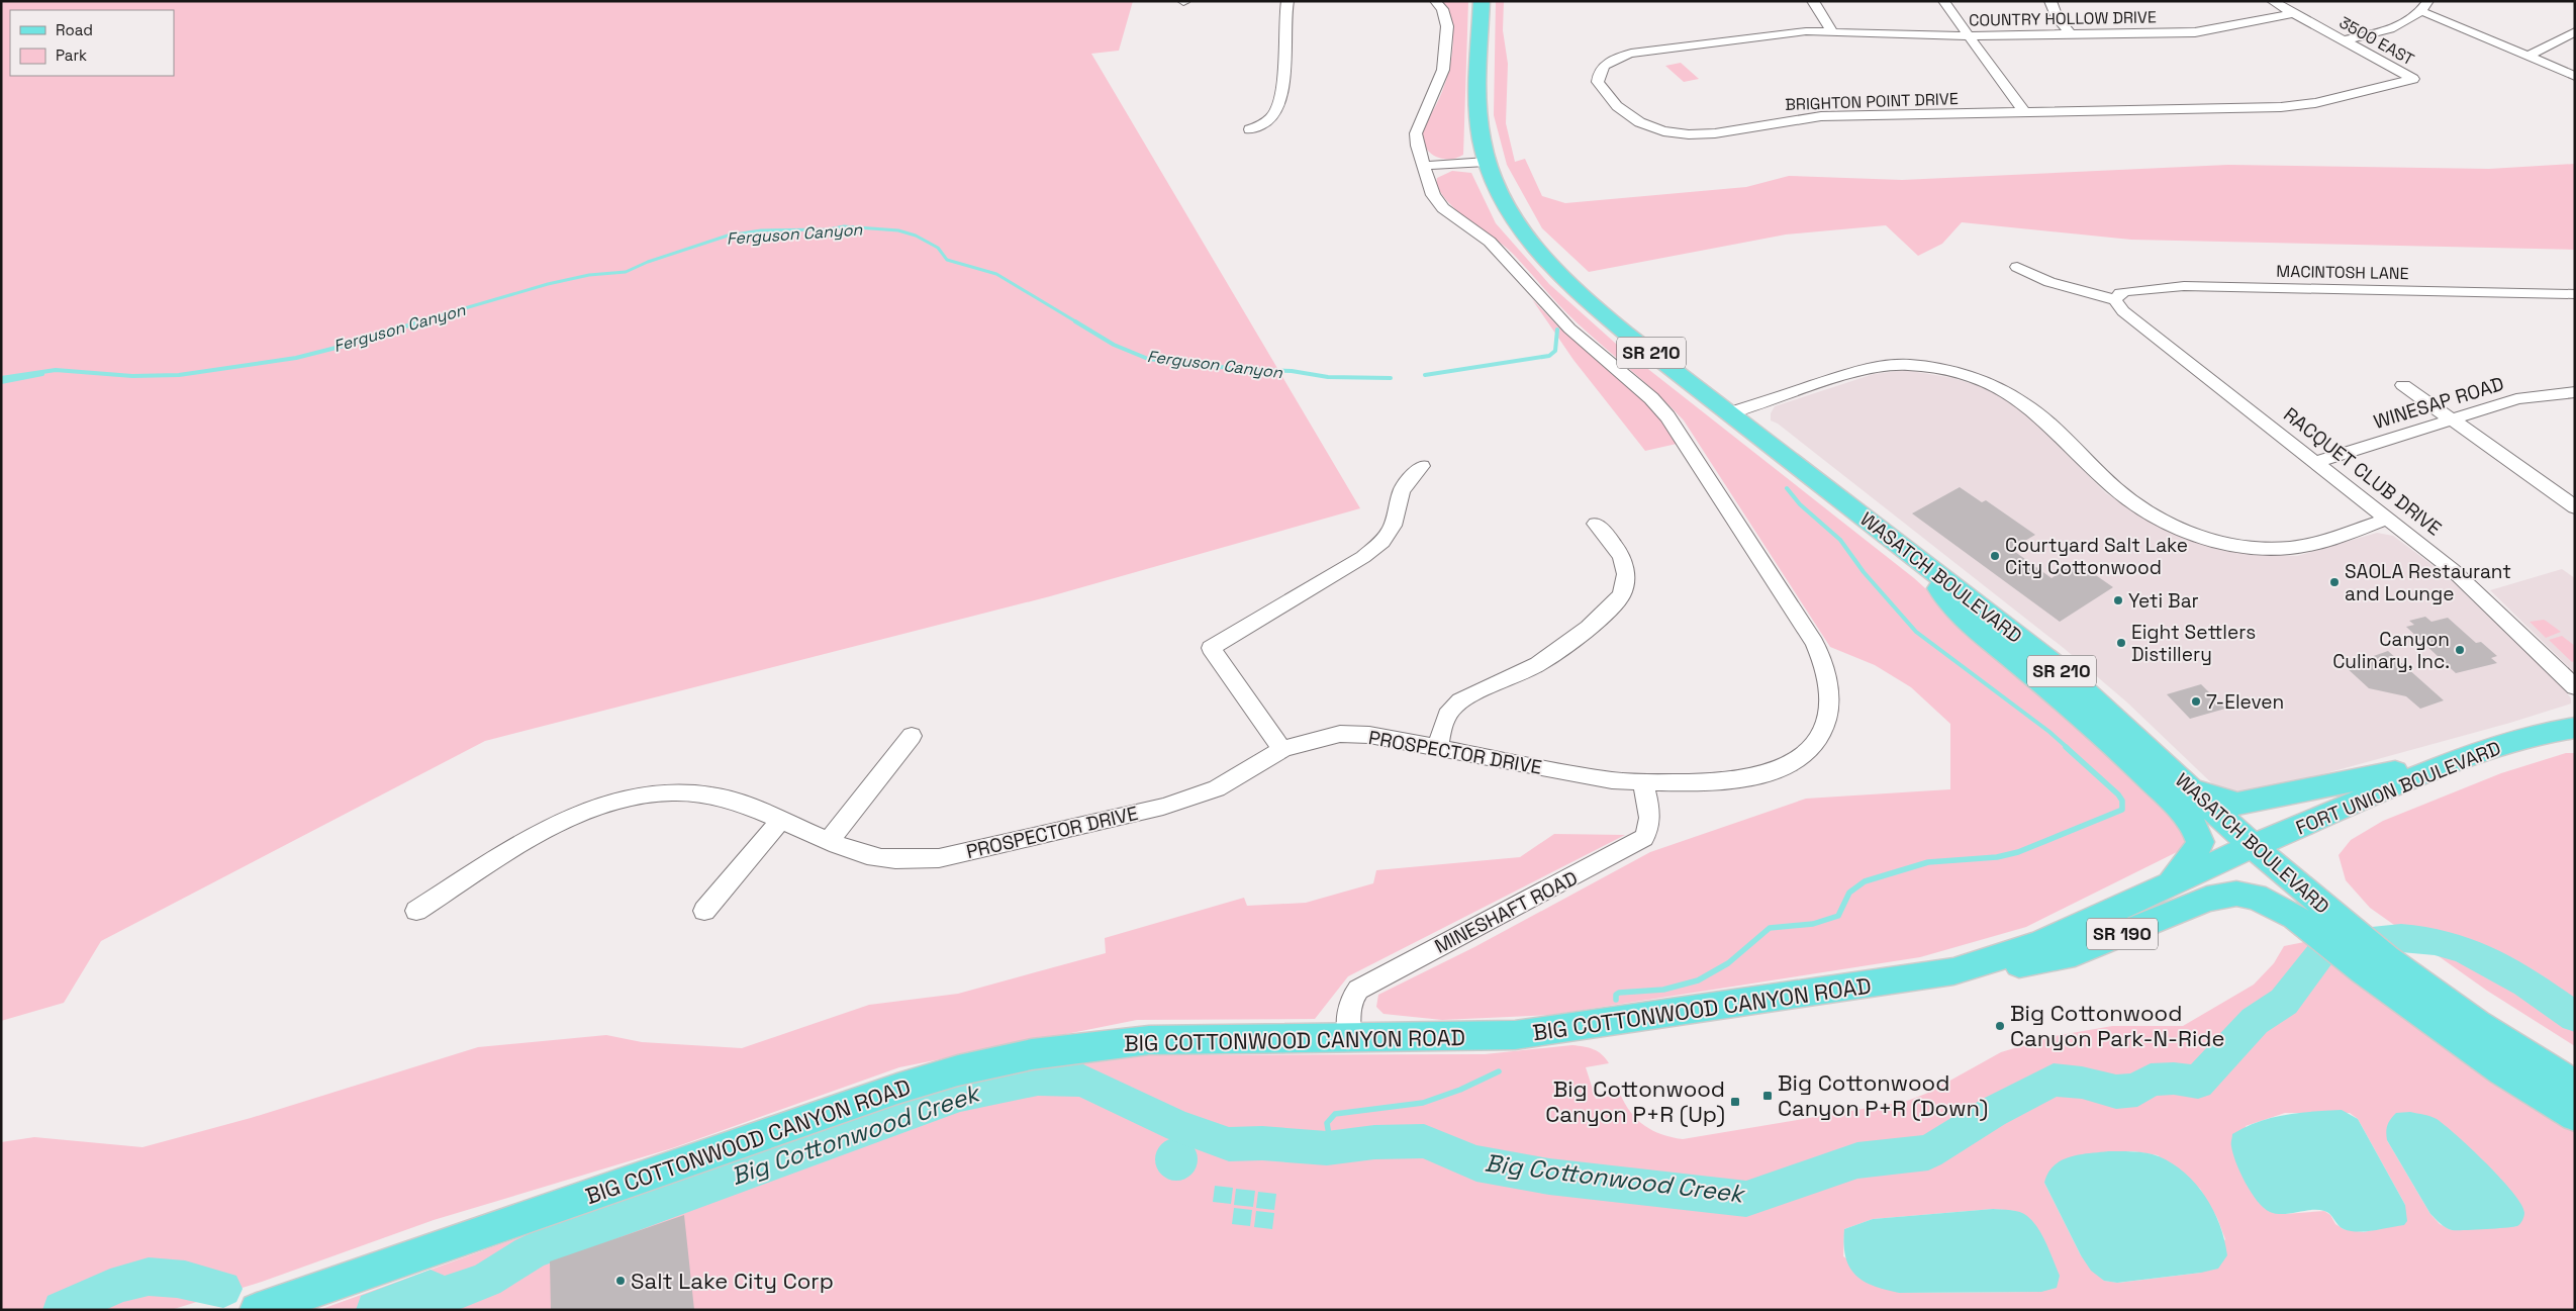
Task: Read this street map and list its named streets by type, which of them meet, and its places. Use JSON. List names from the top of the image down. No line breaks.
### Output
{"streets":{"main road":["SR 210","WASATCH BOULEVARD","FORT UNION BOULEVARD","SR 190","BIG COTTONWOOD CANYON ROAD"],"street":["COUNTRY HOLLOW DRIVE","3500 EAST","BRIGHTON POINT DRIVE","MACINTOSH LANE","WINESAP ROAD","RACQUET CLUB DRIVE","PROSPECTOR DRIVE","MINESHAFT ROAD"]},"crossings":[["COUNTRY HOLLOW DRIVE","3500 EAST"],["COUNTRY HOLLOW DRIVE","BRIGHTON POINT DRIVE"],["3500 EAST","BRIGHTON POINT DRIVE"],["MACINTOSH LANE","RACQUET CLUB DRIVE"],["WINESAP ROAD","RACQUET CLUB DRIVE"],["WASATCH BOULEVARD","FORT UNION BOULEVARD"],["WASATCH BOULEVARD","SR 190"],["WASATCH BOULEVARD","BIG COTTONWOOD CANYON ROAD"],["PROSPECTOR DRIVE","MINESHAFT ROAD"],["FORT UNION BOULEVARD","BIG COTTONWOOD CANYON ROAD"],["MINESHAFT ROAD","BIG COTTONWOOD CANYON ROAD"],["SR 190","BIG COTTONWOOD CANYON ROAD"]],"water":["Ferguson Canyon","Big Cottonwood Creek"],"places":{"other":["Courtyard Salt Lake City Cottonwood","SAOLA Restaurant and Lounge","Yeti Bar","Eight Settlers Distillery","Canyon Culinary, Inc.","7-Eleven","Big Cottonwood Canyon Park-N-Ride","Salt Lake City Corp"],"transit":["Big Cottonwood Canyon P+R (Down)","Big Cottonwood Canyon P+R (Up)"]},"legend":["Road","Park"]}
